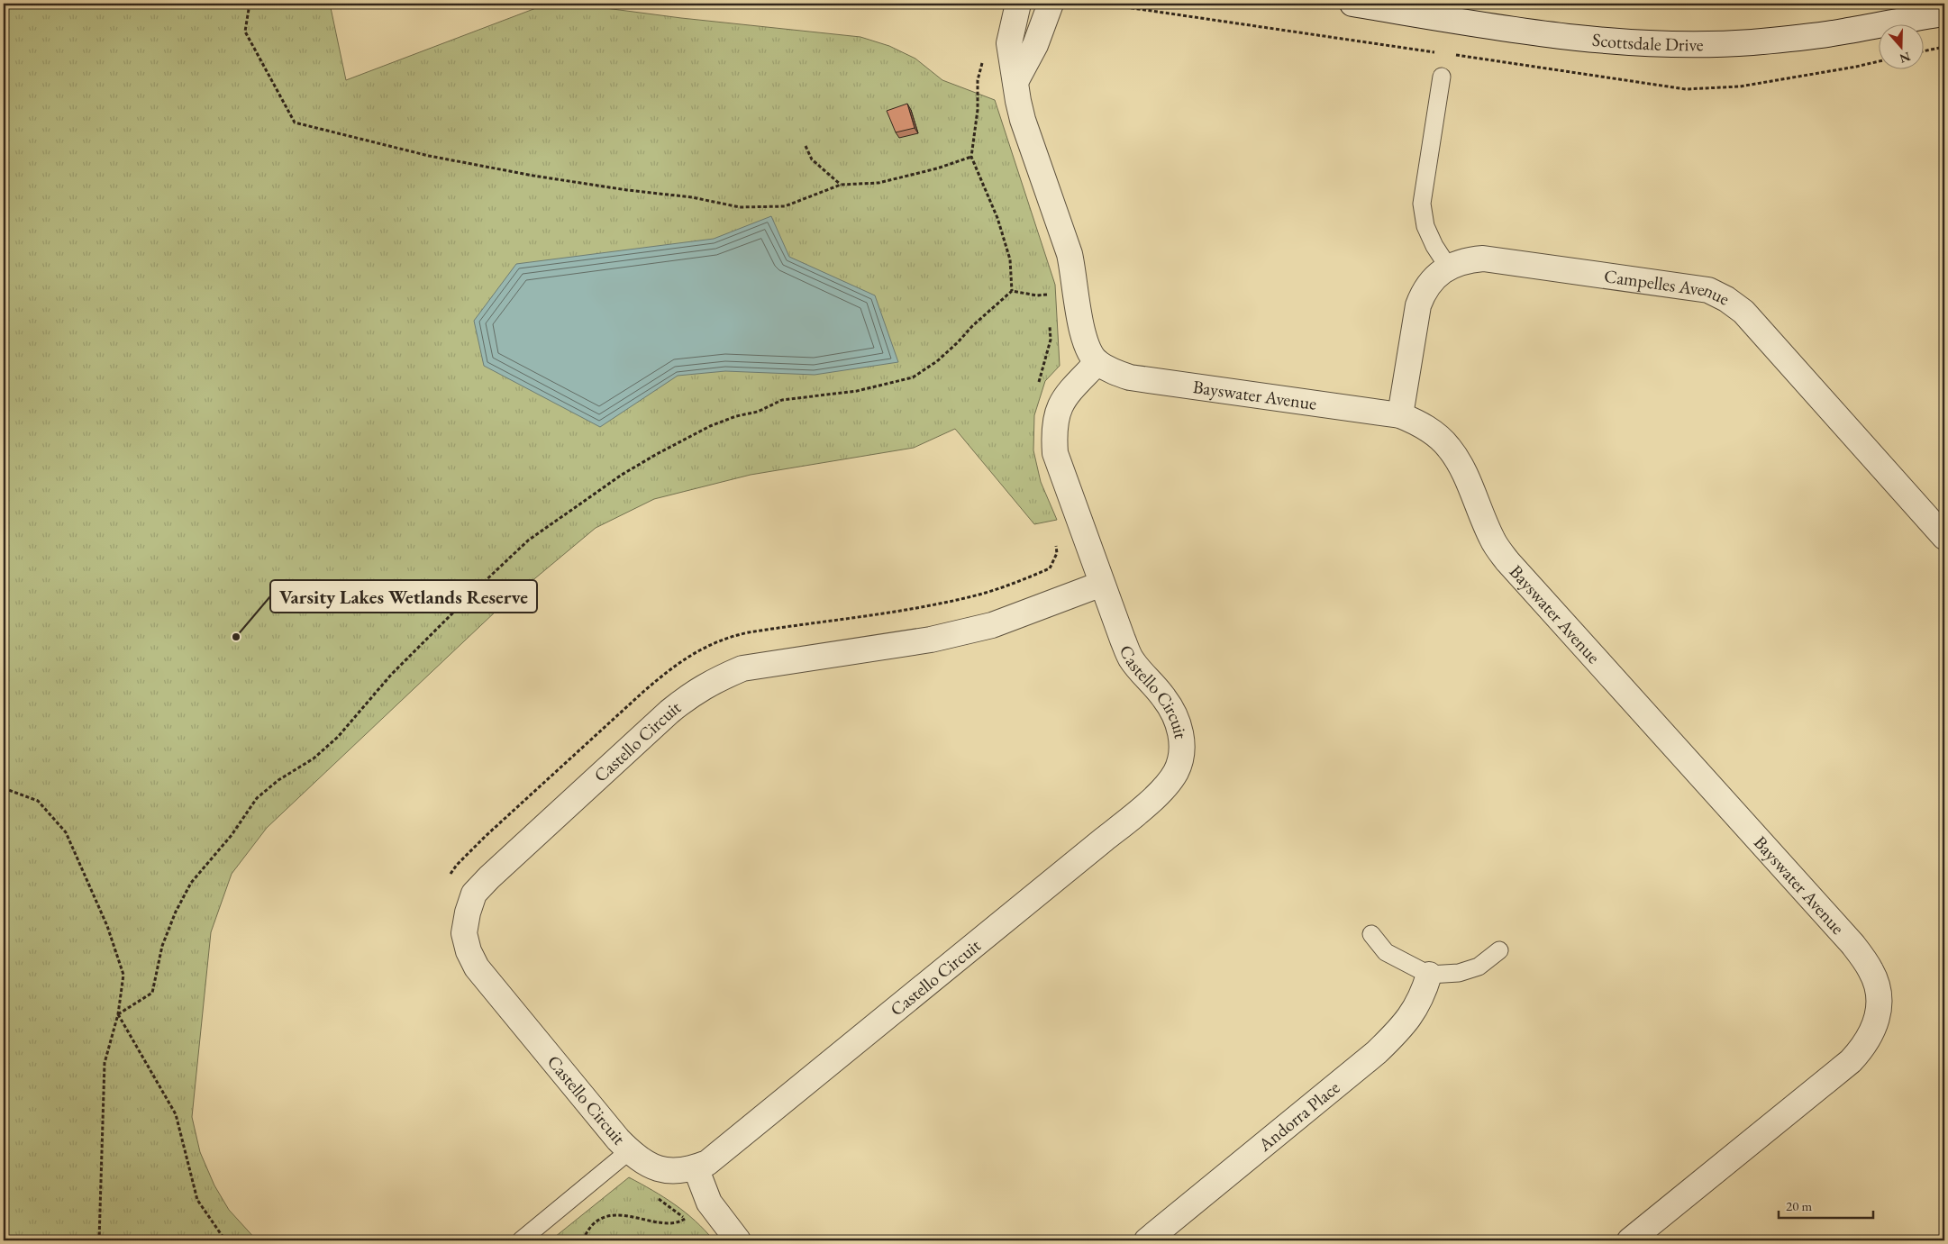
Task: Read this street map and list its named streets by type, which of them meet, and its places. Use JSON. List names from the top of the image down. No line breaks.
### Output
{"streets":{"street":["Scottsdale Drive","Campelles Avenue","Bayswater Avenue","Castello Circuit","Andorra Place"]},"crossings":[["Campelles Avenue","Bayswater Avenue"],["Bayswater Avenue","Castello Circuit"]],"places":["Varsity Lakes Wetlands Reserve"],"scale_bar":"20 m","north":"bottom"}
